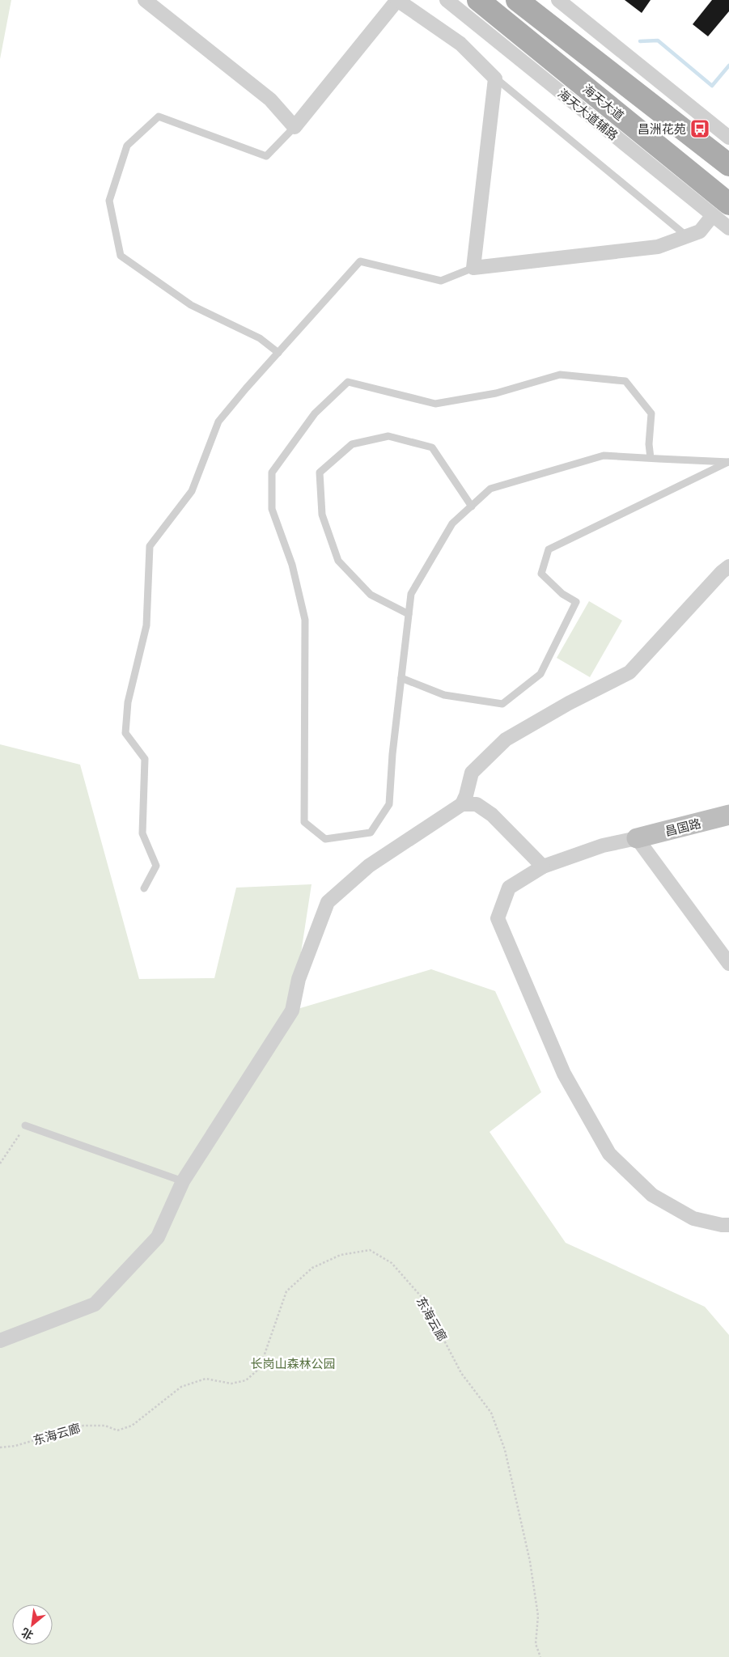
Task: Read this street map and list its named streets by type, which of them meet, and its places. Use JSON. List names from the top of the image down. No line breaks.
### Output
{"streets":{"main road":["海天大道","昌国路"],"street":["海天大道辅路"],"path":["东海云廊"]},"crossings":[["海天大道","海天大道辅路"]],"parks":["长岗山森林公园"],"places":{"bus stop":["昌洲花苑"]},"north":"bottom left"}
